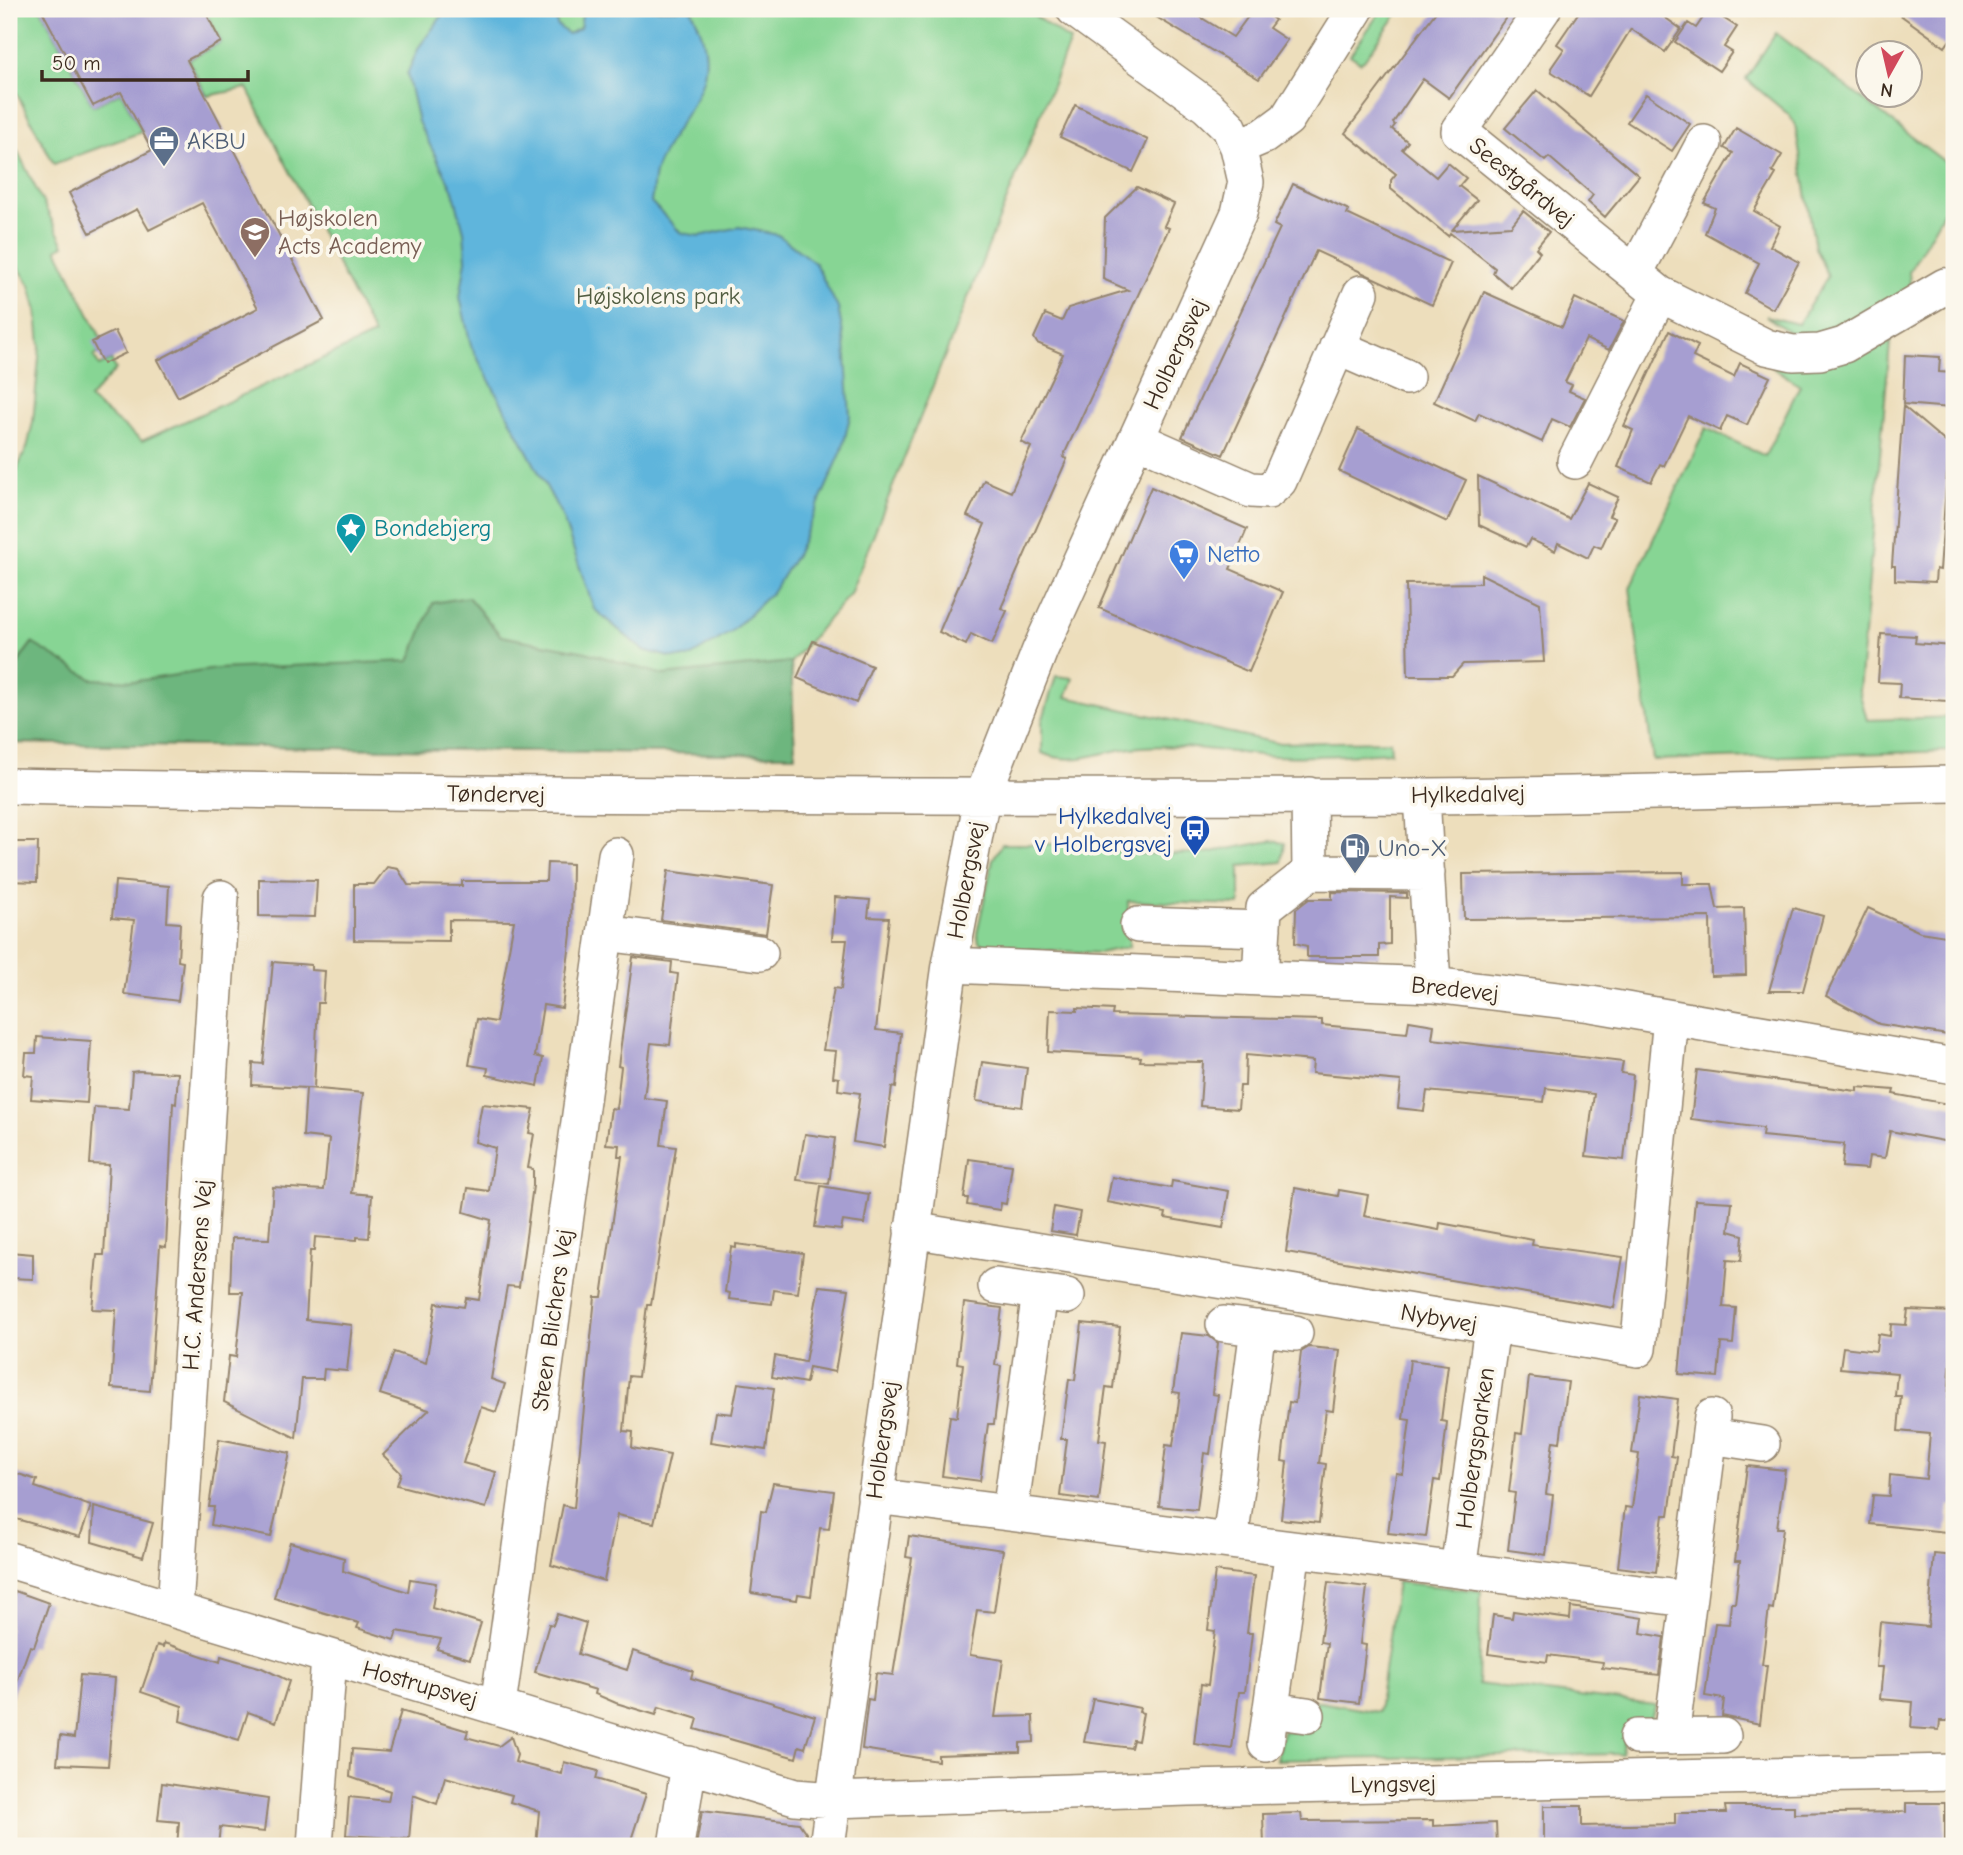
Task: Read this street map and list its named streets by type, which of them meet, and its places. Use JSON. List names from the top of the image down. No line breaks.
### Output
{"streets":{"street":["Seestgårdvej","Holbergsvej","Tøndervej","Hylkedalvej","Bredevej","H.C. Andersens Vej","Nybyvej","Steen Blichers Vej","Holbergsparken","Hostrupsvej","Lyngsvej"]},"crossings":[["Holbergsvej","Tøndervej"],["Holbergsvej","Hylkedalvej"],["Holbergsvej","Bredevej"],["Holbergsvej","Nybyvej"],["Holbergsvej","Hostrupsvej"],["Holbergsvej","Lyngsvej"],["Tøndervej","Hylkedalvej"],["Bredevej","Nybyvej"],["H.C. Andersens Vej","Hostrupsvej"],["Nybyvej","Holbergsparken"],["Steen Blichers Vej","Hostrupsvej"],["Hostrupsvej","Lyngsvej"]],"parks":["Højskolens park"],"places":{"office":["AKBU"],"school or university":["Højskolen Acts Academy"],"place":["Bondebjerg"],"supermarket":["Netto"],"bus stop":["Hylkedalvej v Holbergsvej"],"fuel station":["Uno-X"]},"scale_bar":"50 m","north":"bottom"}
